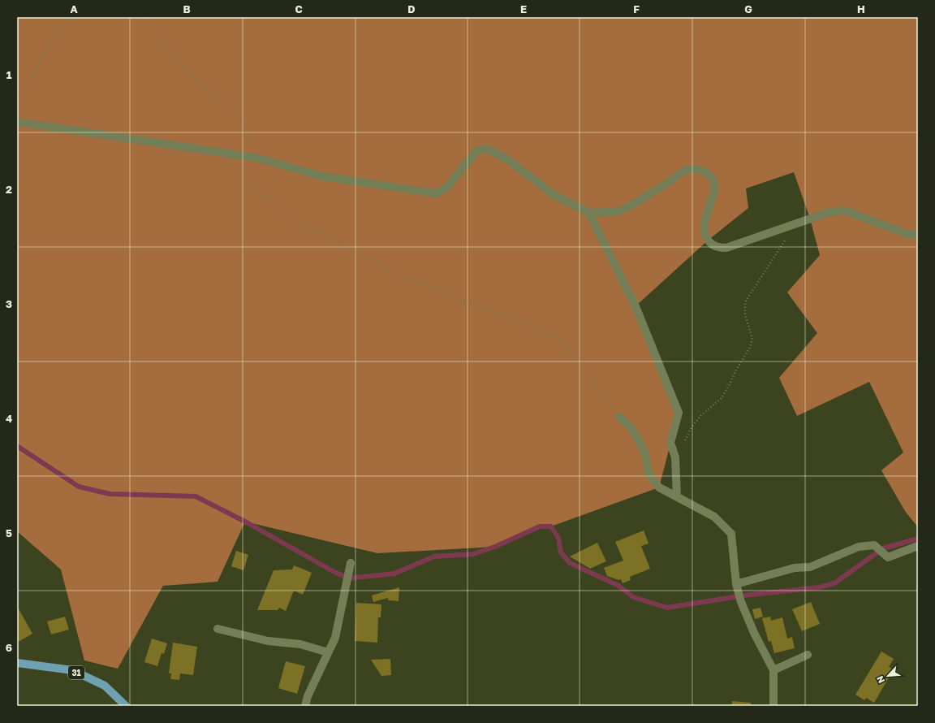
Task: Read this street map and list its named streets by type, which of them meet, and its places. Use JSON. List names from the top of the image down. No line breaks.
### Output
{"streets":{"main road":["31"]},"north":"bottom left","grid":{"columns":["A","B","C","D","E","F","G","H"],"rows":["1","2","3","4","5","6"]}}
